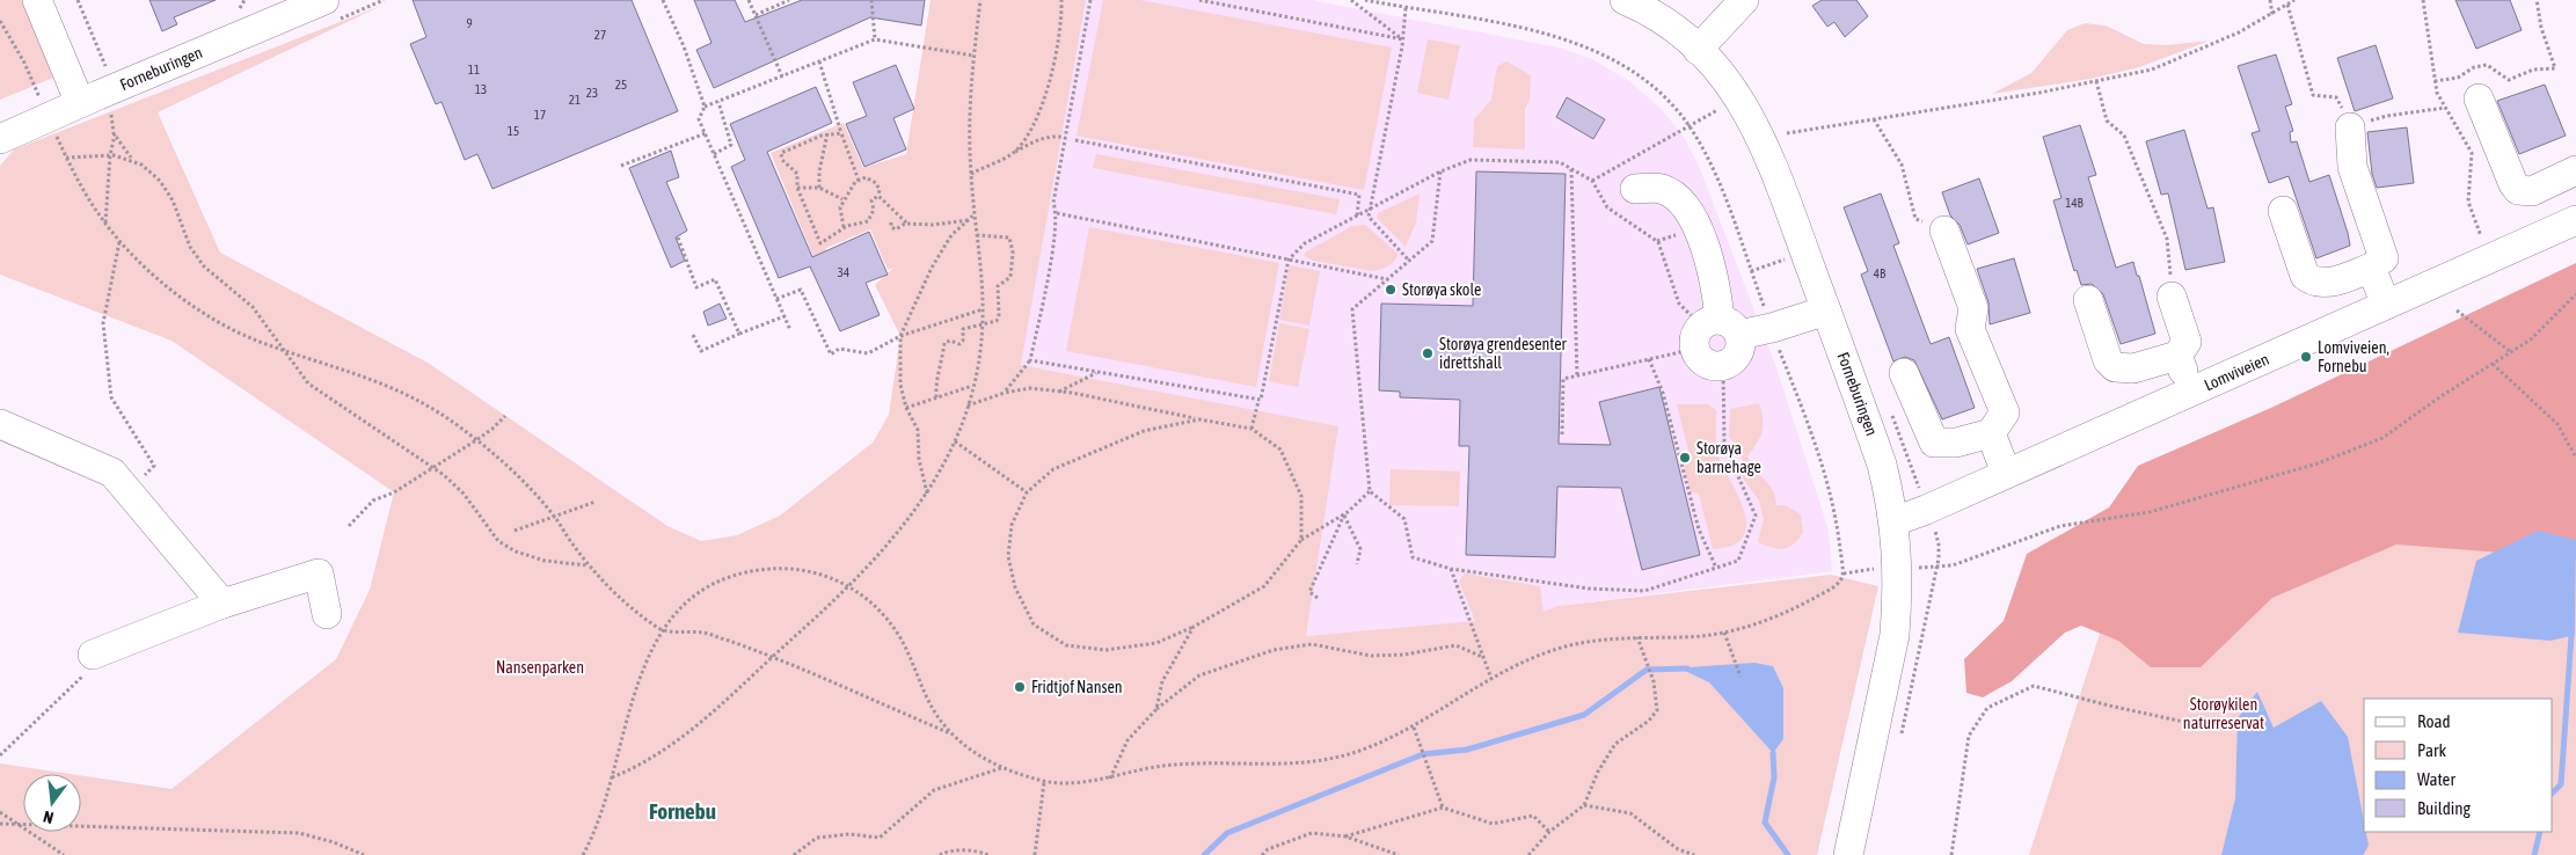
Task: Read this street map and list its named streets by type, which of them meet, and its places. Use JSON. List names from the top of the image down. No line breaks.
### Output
{"streets":{"street":["Forneburingen","Lomviveien"]},"crossings":[["Forneburingen","Lomviveien"]],"districts":["Fornebu"],"parks":["Nansenparken","Storøykilen naturreservat"],"places":["Storøya skole","Storøya grendesenter idrettshall","Lomviveien, Fornebu","Storøya barnehage","Fridtjof Nansen"],"house_numbers":["9","27","11","25","13","23","21","17","15","14B","34","4B"],"legend":["Road","Park","Water","Building"],"north":"bottom"}
